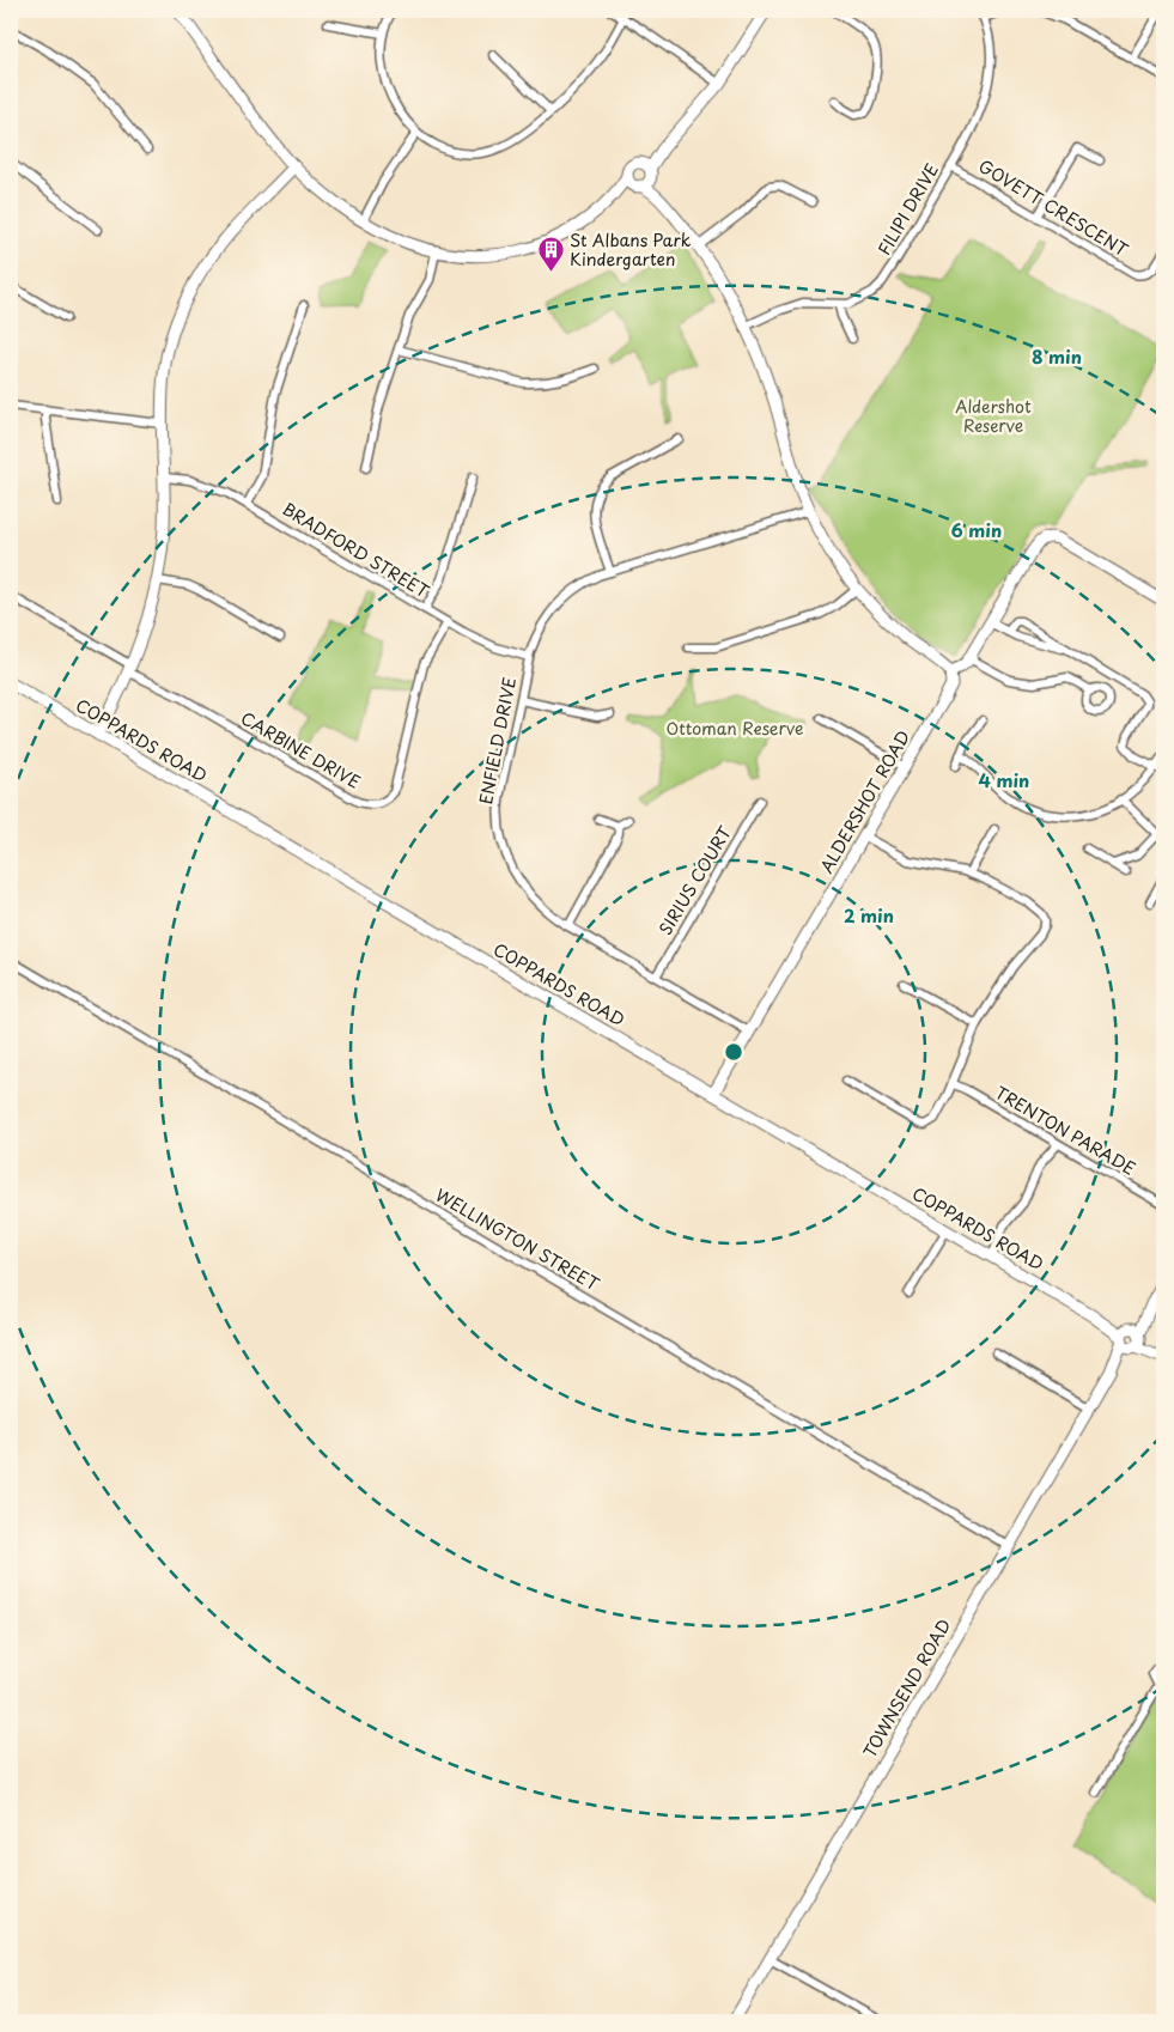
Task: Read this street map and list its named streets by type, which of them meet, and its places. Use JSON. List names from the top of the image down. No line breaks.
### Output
{"streets":{"street":["GOVETT CRESCENT","FILIPI DRIVE","BRADFORD STREET","COPPARDS ROAD","ENFIELD DRIVE","CARBINE DRIVE","ALDERSHOT ROAD","SIRIUS COURT","TRENTON PARADE","WELLINGTON STREET","TOWNSEND ROAD"]},"crossings":[["GOVETT CRESCENT","FILIPI DRIVE"],["BRADFORD STREET","ENFIELD DRIVE"],["BRADFORD STREET","CARBINE DRIVE"],["COPPARDS ROAD","ALDERSHOT ROAD"],["COPPARDS ROAD","TOWNSEND ROAD"],["ENFIELD DRIVE","ALDERSHOT ROAD"],["ENFIELD DRIVE","SIRIUS COURT"],["WELLINGTON STREET","TOWNSEND ROAD"]],"parks":["Aldershot Reserve","Ottoman Reserve"],"places":{"building":["St Albans Park Kindergarten"]},"rings":["8 min","6 min","4 min","2 min"]}
